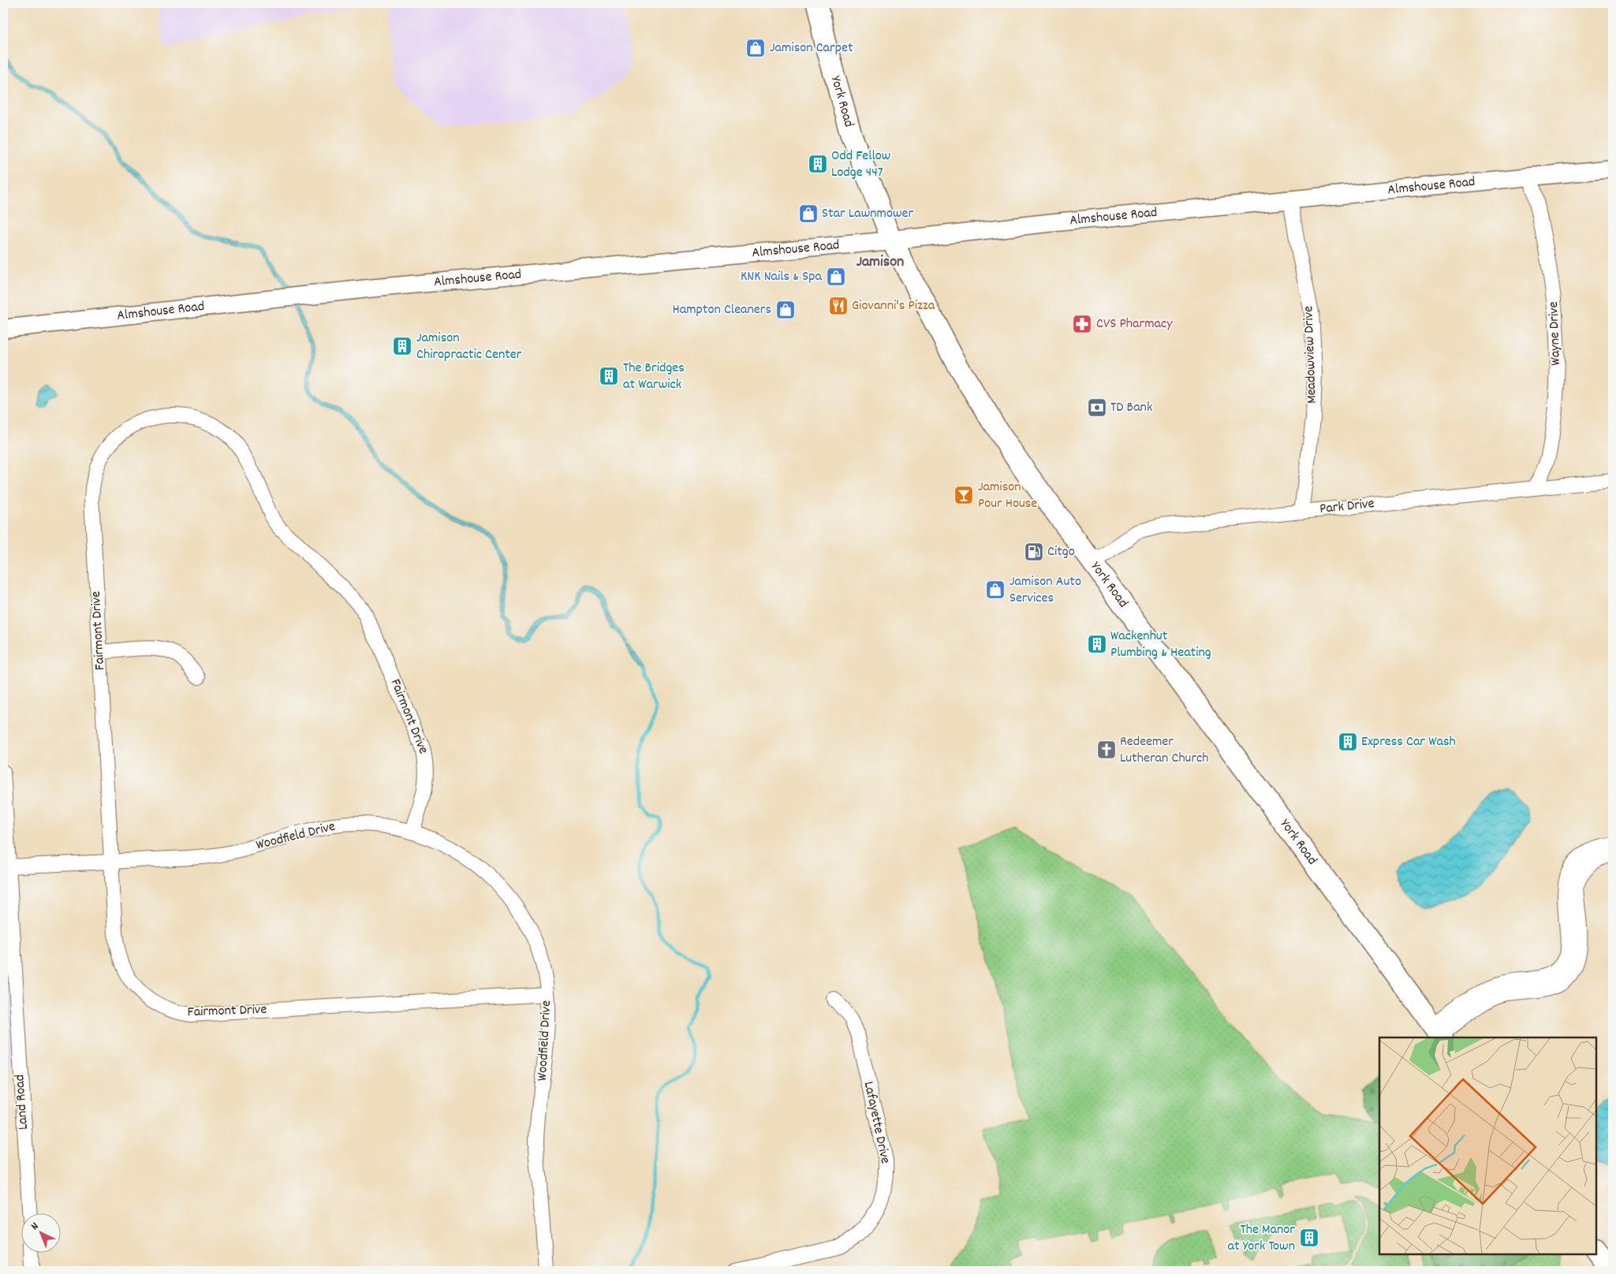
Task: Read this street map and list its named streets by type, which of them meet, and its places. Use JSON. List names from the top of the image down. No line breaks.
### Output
{"streets":{"highway":["York Road"],"main road":["Almshouse Road"],"street":["Wayne Drive","Meadowview Drive","Park Drive","Fairmont Drive","Woodfield Drive","Land Road","Lafayette Drive"]},"crossings":[["York Road","Almshouse Road"],["York Road","Park Drive"],["Almshouse Road","Wayne Drive"],["Almshouse Road","Meadowview Drive"],["Wayne Drive","Park Drive"],["Meadowview Drive","Park Drive"],["Fairmont Drive","Woodfield Drive"],["Woodfield Drive","Land Road"]],"districts":["Jamison"],"places":{"shop":["Jamison Carpet","Star Lawnmower","KNK Nails & Spa","Hampton Cleaners","Jamison Auto Services"],"building":["Odd Fellow Lodge 447","Jamison Chiropractic Center","The Bridges at Warwick","Wackenhut Plumbing & Heating","Express Car Wash","The Manor at York Town"],"restaurant":["Giovanni's Pizza"],"pharmacy":["CVS Pharmacy"],"bank":["TD Bank"],"bar":["Jamison Pour House"],"fuel station":["Citgo"],"church":["Redeemer Lutheran Church"]},"north":"top left"}
